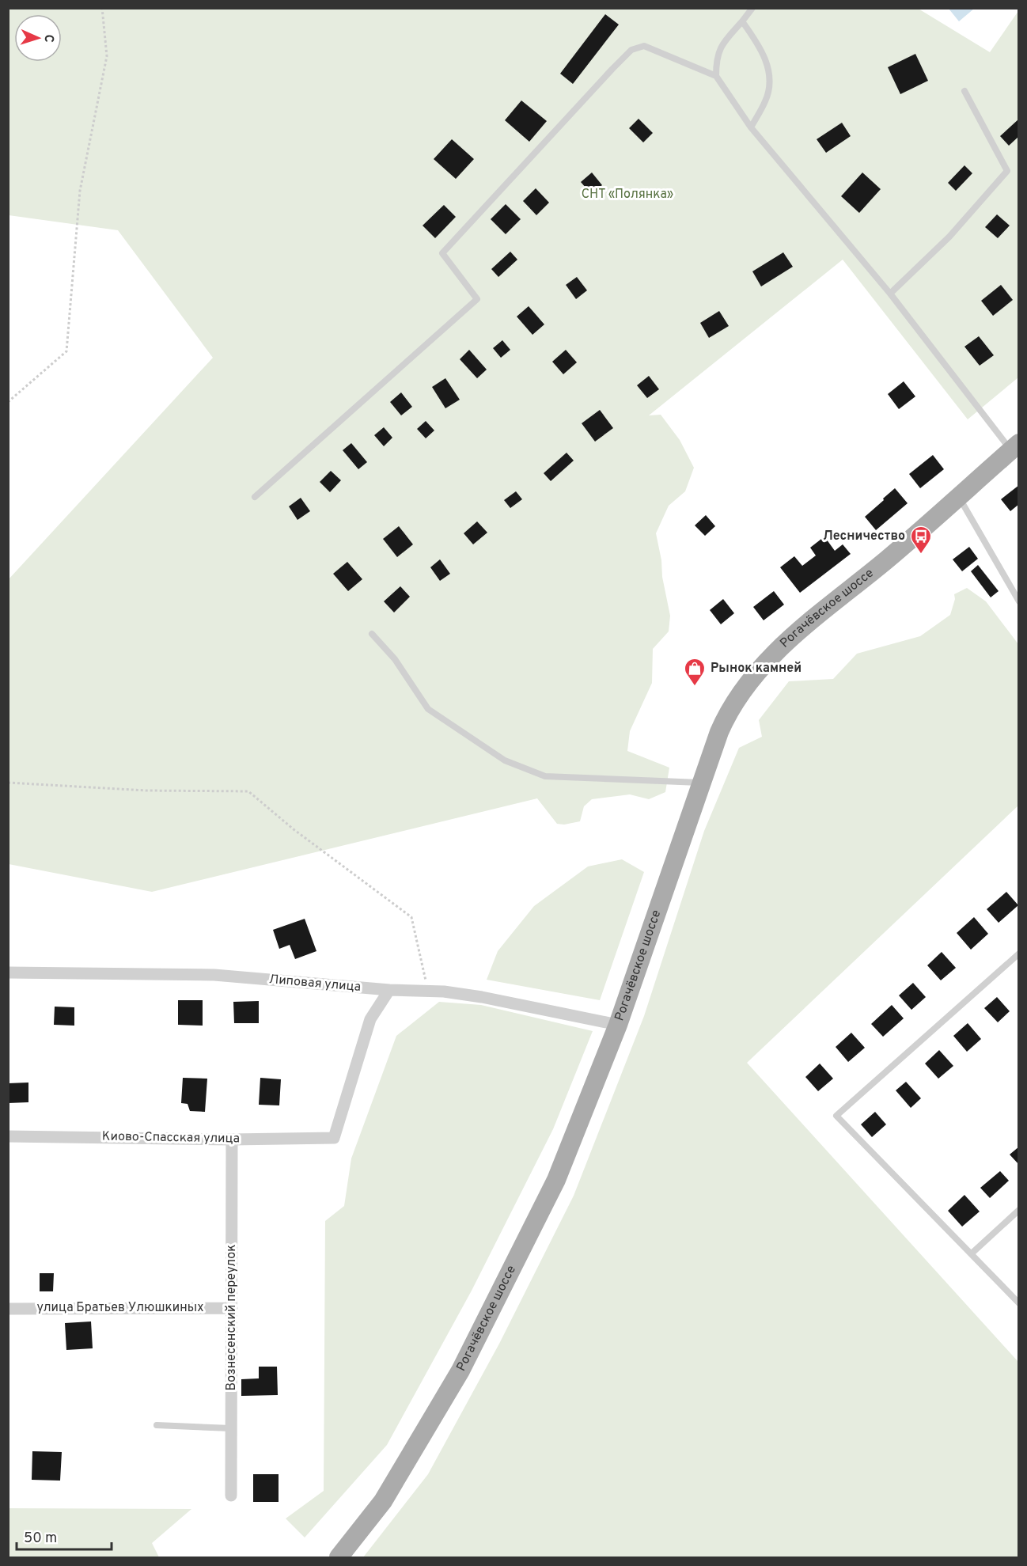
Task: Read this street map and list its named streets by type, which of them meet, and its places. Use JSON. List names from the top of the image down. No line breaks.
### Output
{"streets":{"main road":["Рогачёвское шоссе"],"street":["Липовая улица","Киово-Спасская улица","улица Братьев Улюшкиных","Вознесенский переулок"]},"crossings":[["Рогачёвское шоссе","Липовая улица"],["Липовая улица","Киово-Спасская улица"],["Киово-Спасская улица","Вознесенский переулок"],["улица Братьев Улюшкиных","Вознесенский переулок"]],"parks":["СНТ «Полянка»"],"places":{"bus stop":["Лесничество"],"shop":["Рынок камней"]},"scale_bar":"50 m","north":"right"}
